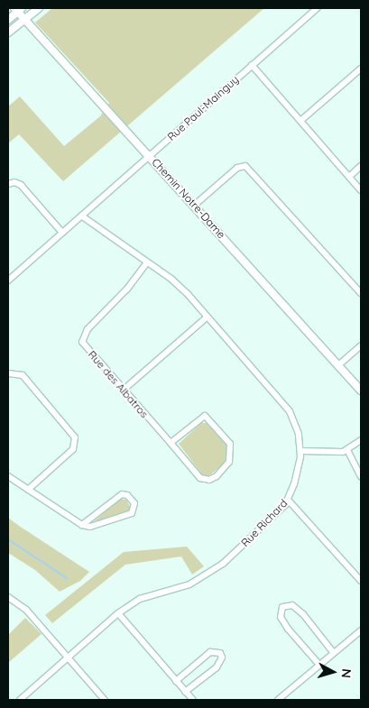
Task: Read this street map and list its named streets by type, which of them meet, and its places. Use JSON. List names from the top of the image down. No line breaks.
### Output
{"streets":{"street":["Rue Paul-Mainguy","Chemin Notre-Dame","Rue des Albatros","Rue Richard"]},"crossings":[["Rue Paul-Mainguy","Chemin Notre-Dame"],["Rue Paul-Mainguy","Rue Richard"],["Rue des Albatros","Rue Richard"]],"north":"right"}
